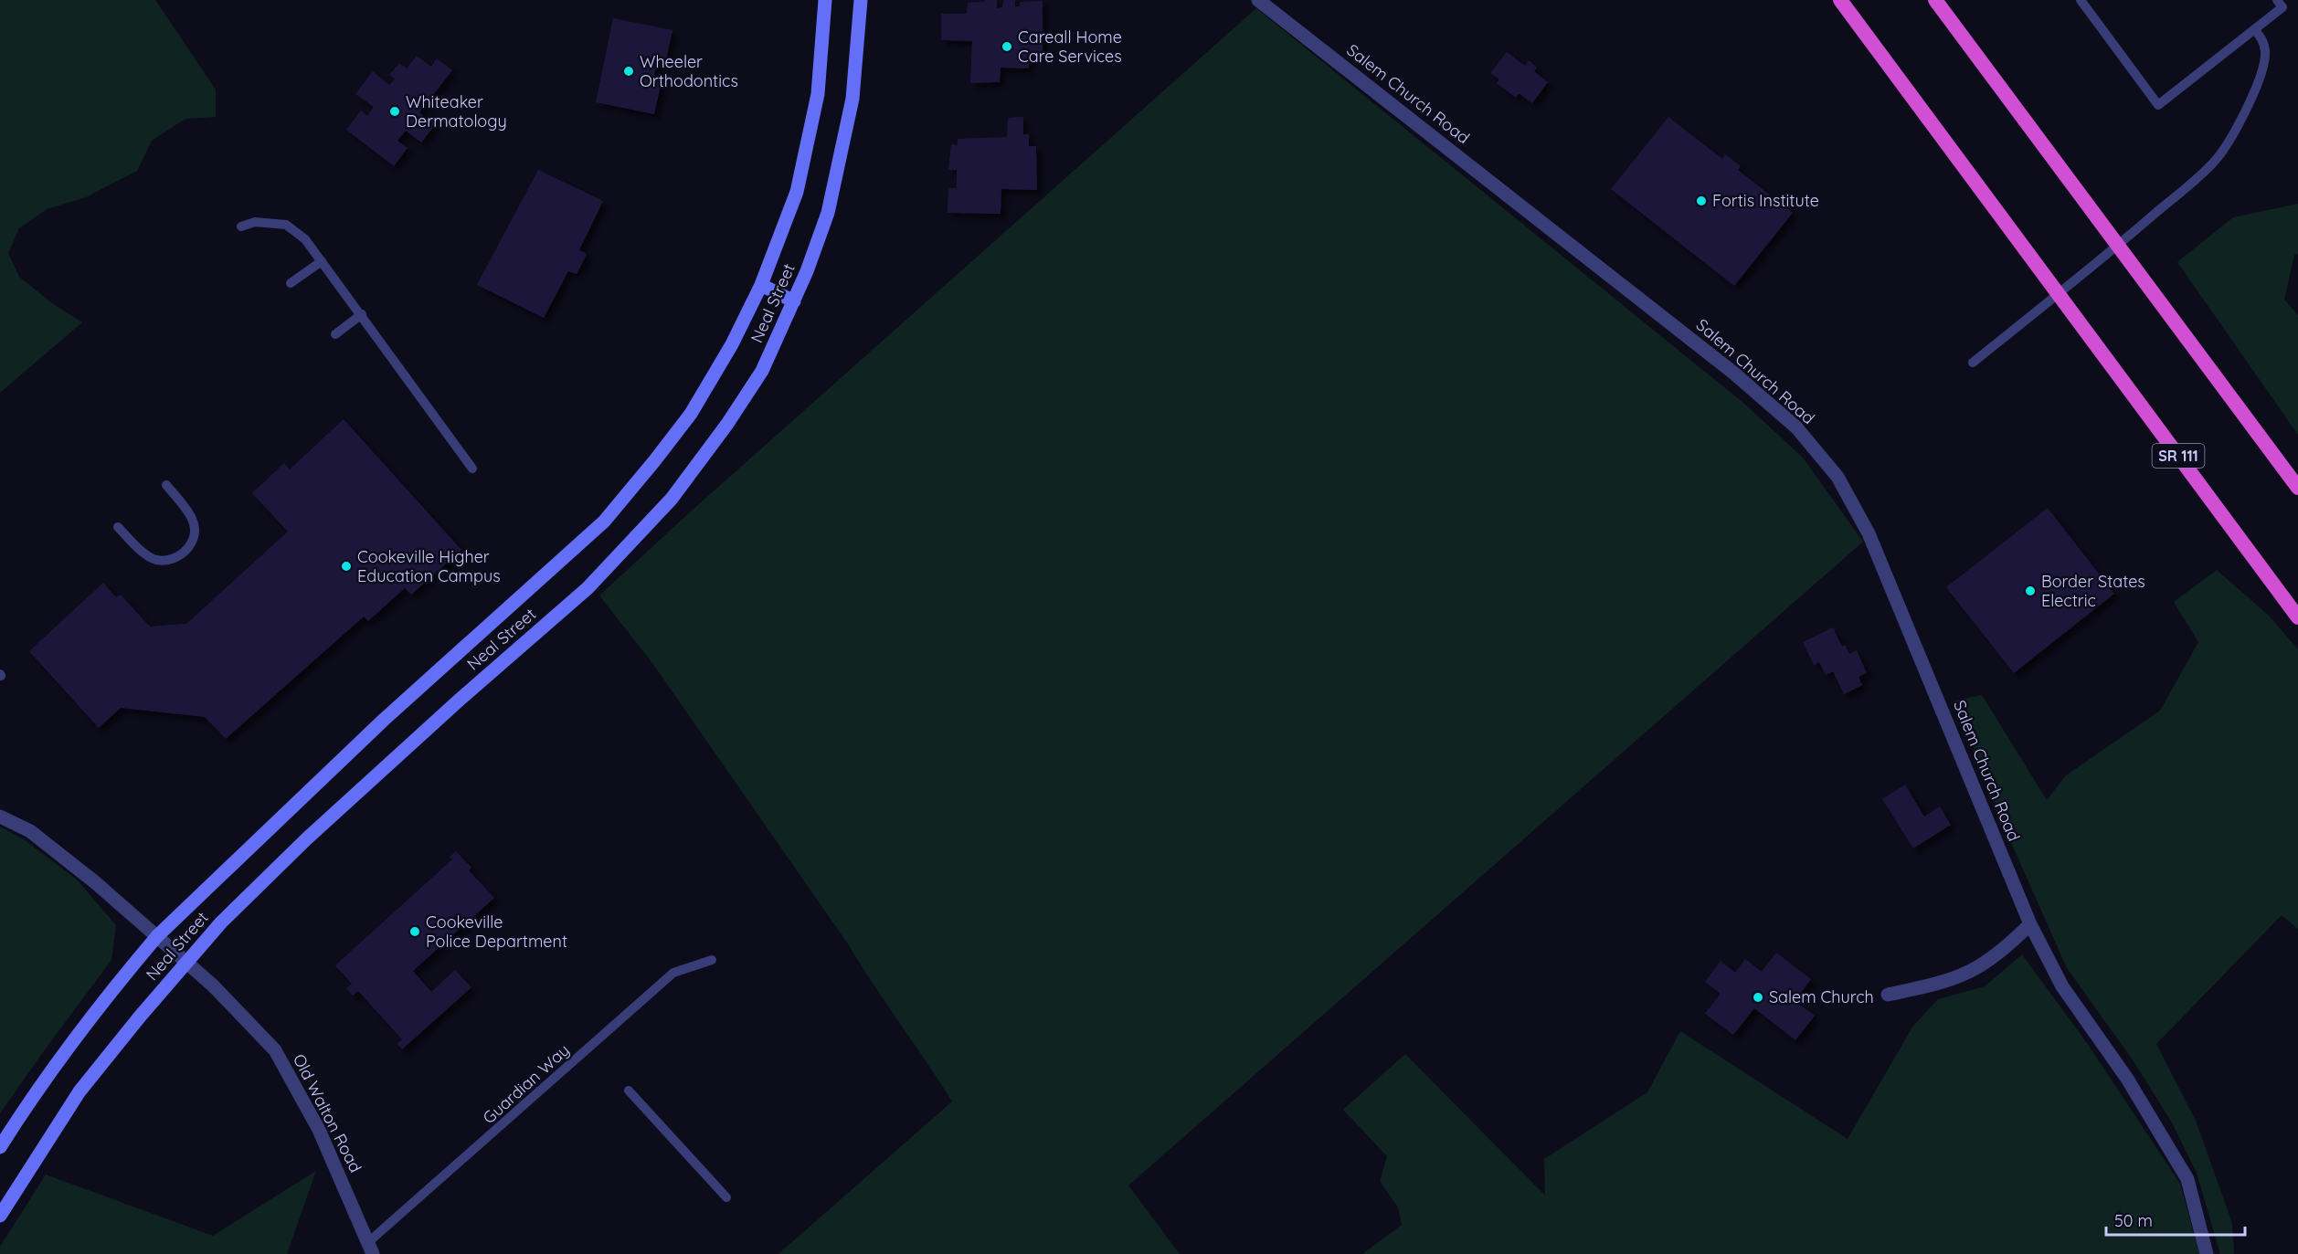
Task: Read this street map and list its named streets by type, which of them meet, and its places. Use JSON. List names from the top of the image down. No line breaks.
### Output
{"streets":{"highway":["SR 111"],"main road":["Neal Street"],"street":["Salem Church Road","Old Walton Road"],"lane":["Guardian Way"]},"crossings":[["Neal Street","Old Walton Road"],["Guardian Way","Old Walton Road"]],"places":["Careall Home Care Services","Wheeler Orthodontics","Whiteaker Dermatology","Fortis Institute","Cookeville Higher Education Campus","Border States Electric","Cookeville Police Department","Salem Church"],"scale_bar":"50 m"}
